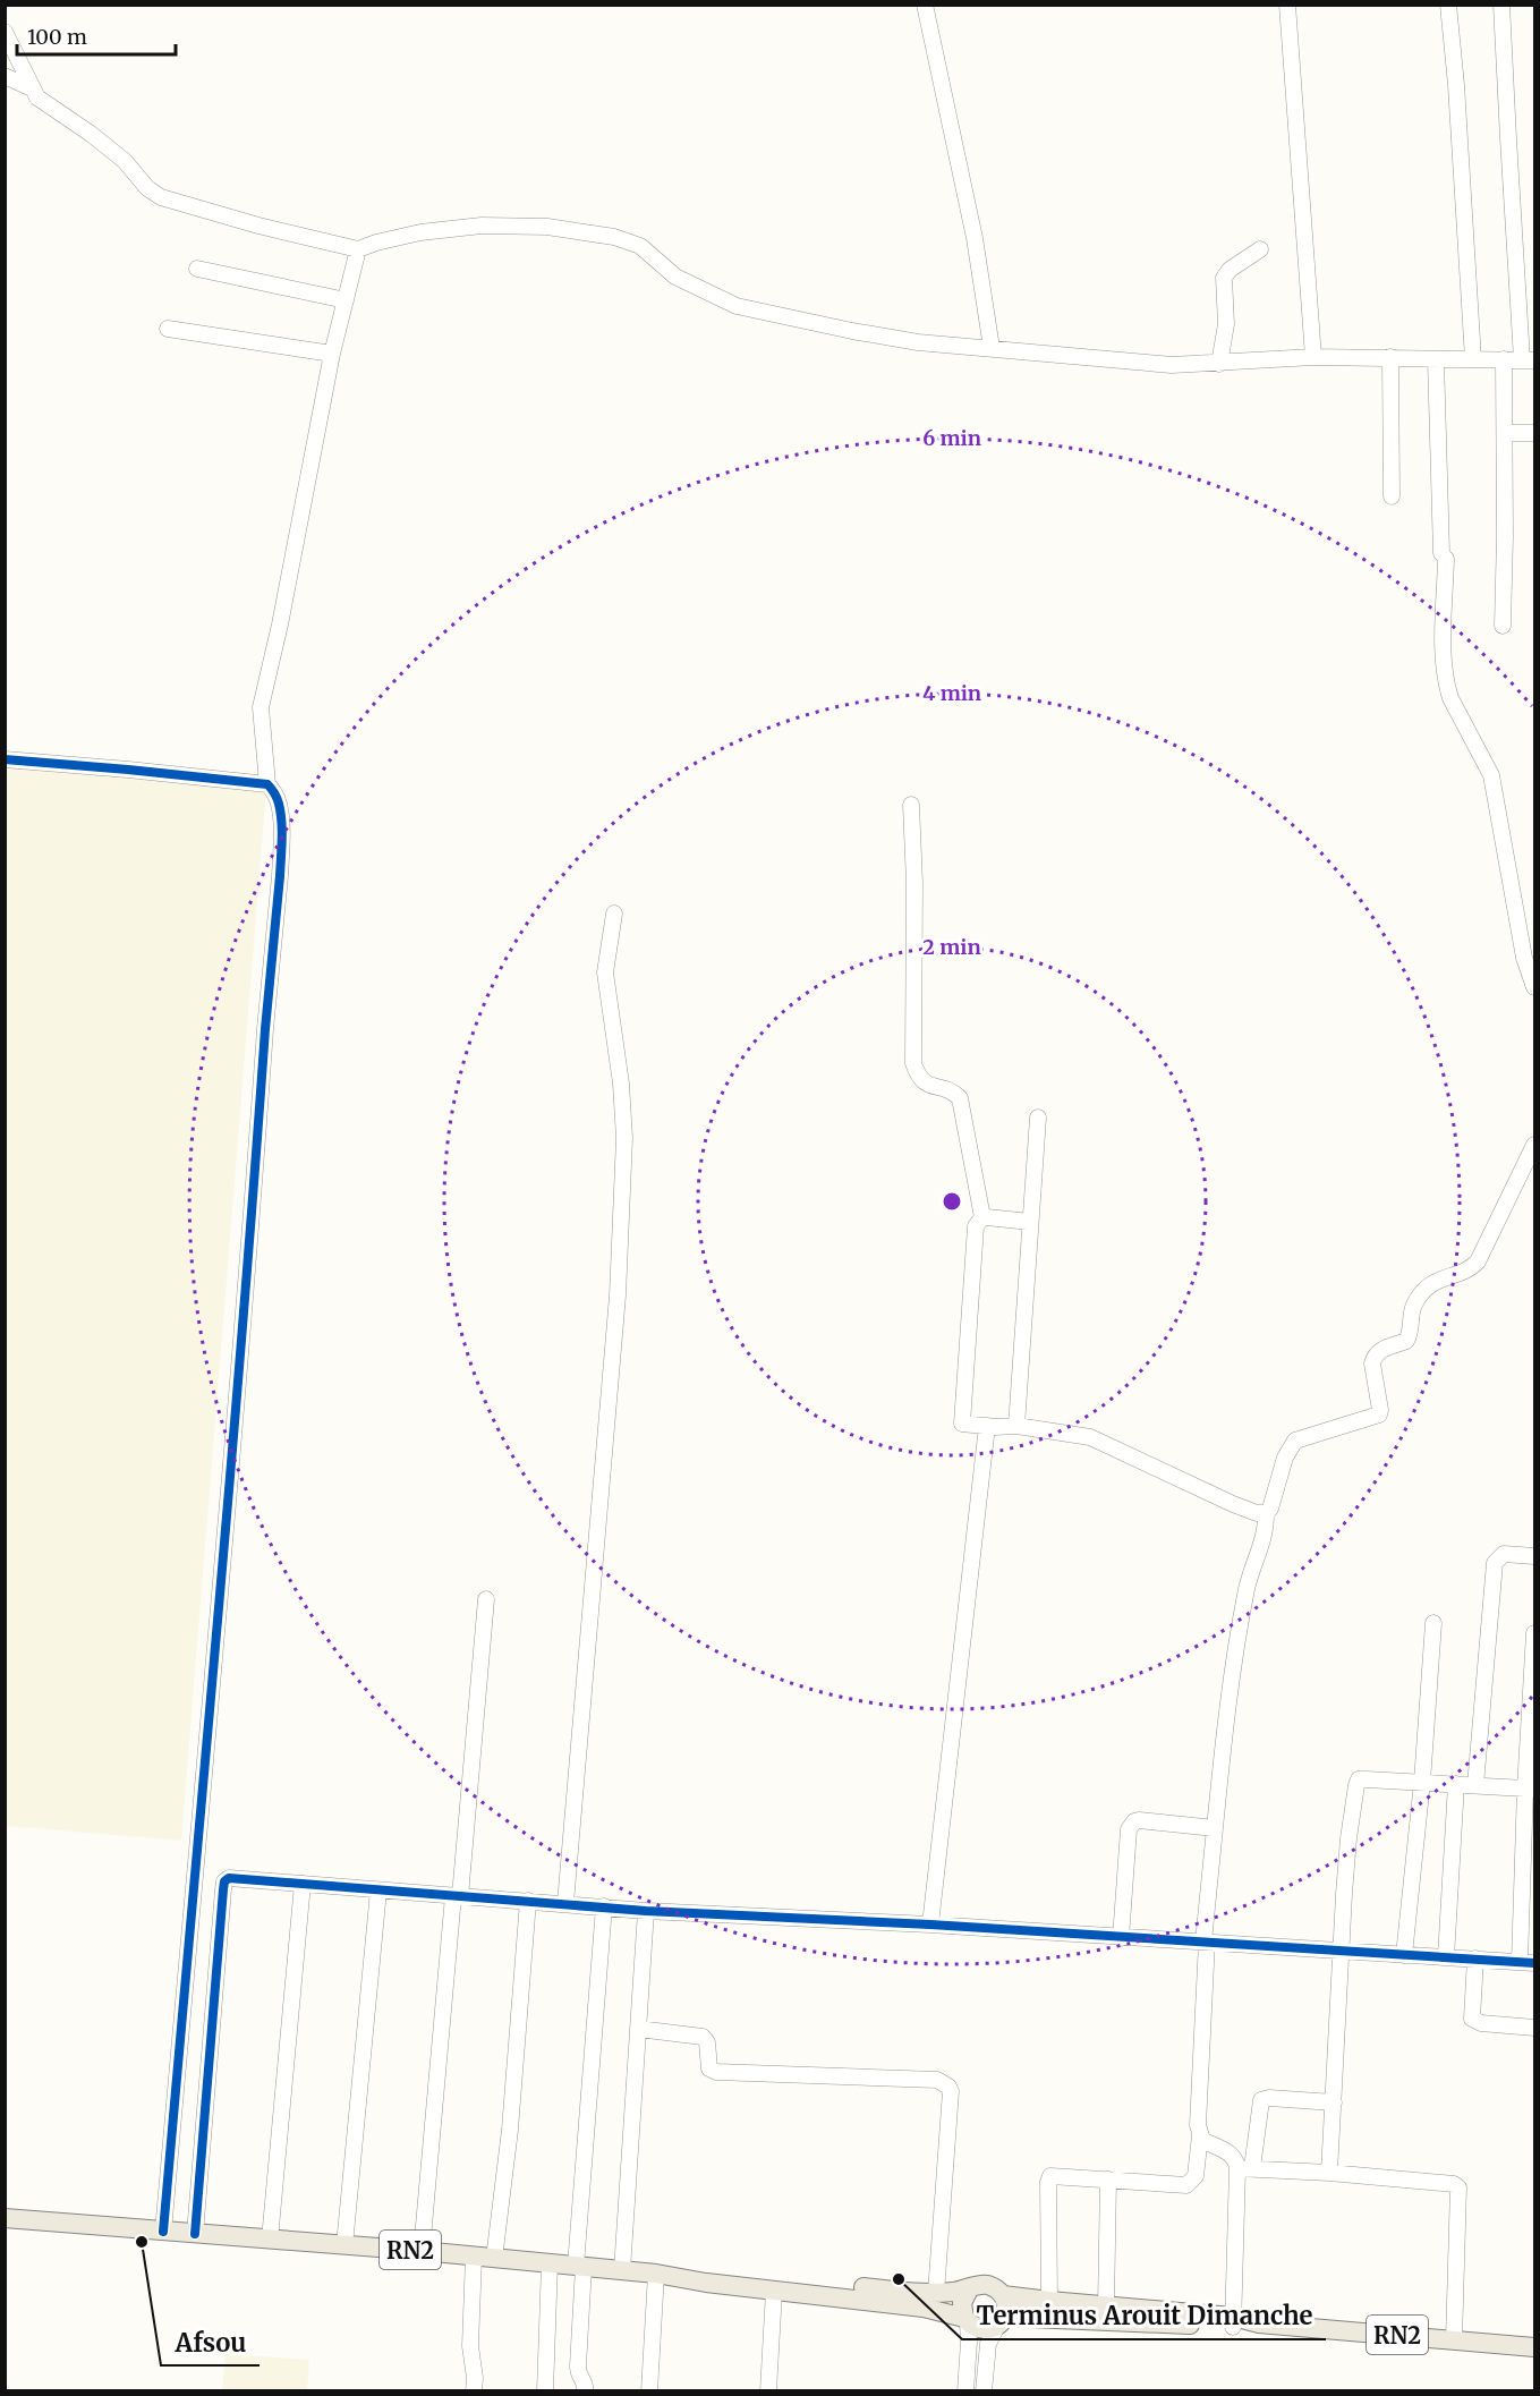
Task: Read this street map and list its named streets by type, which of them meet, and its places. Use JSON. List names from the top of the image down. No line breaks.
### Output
{"streets":{"main road":["RN2"]},"places":["Afsou","Terminus Arouit Dimanche"],"scale_bar":"100 m","rings":["6 min","4 min","2 min"]}
